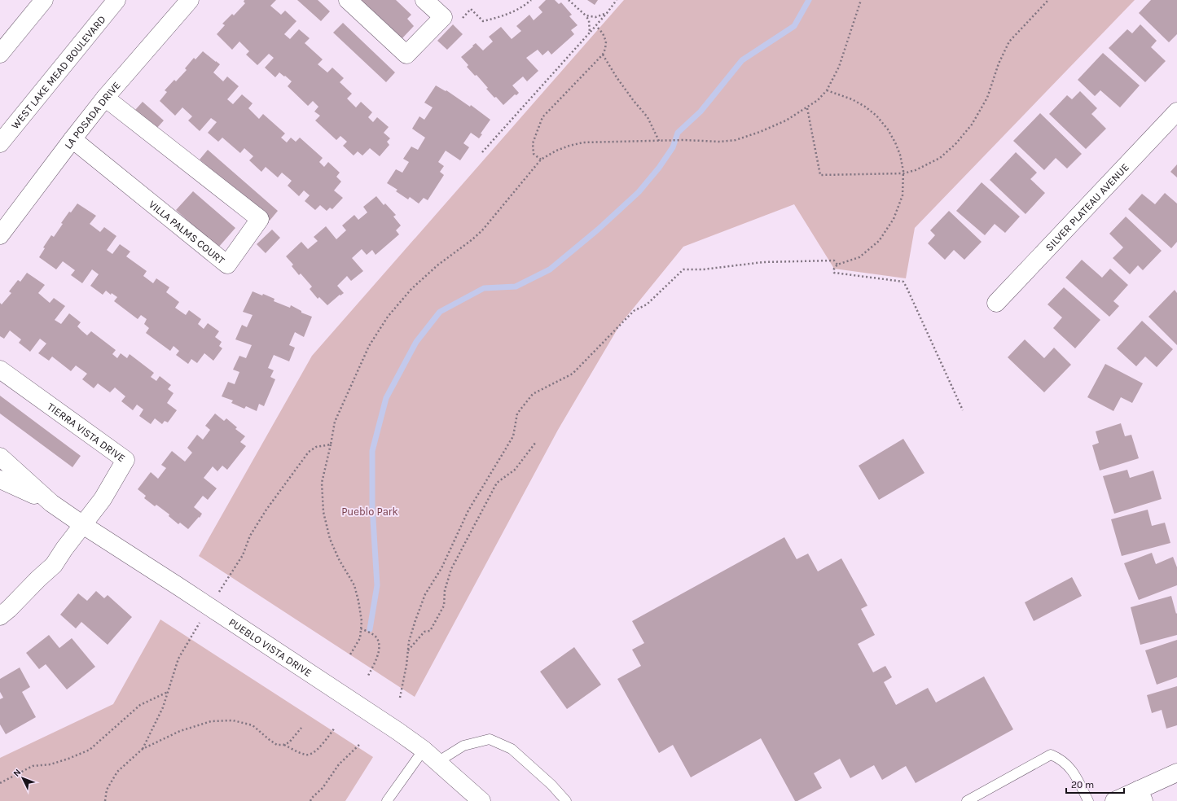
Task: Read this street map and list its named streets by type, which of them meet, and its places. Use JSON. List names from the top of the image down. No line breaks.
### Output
{"streets":{"street":["WEST LAKE MEAD BOULEVARD","LA POSADA DRIVE","SILVER PLATEAU AVENUE","VILLA PALMS COURT","TIERRA VISTA DRIVE","PUEBLO VISTA DRIVE"]},"crossings":[["LA POSADA DRIVE","VILLA PALMS COURT"],["TIERRA VISTA DRIVE","PUEBLO VISTA DRIVE"]],"parks":["Pueblo Park"],"scale_bar":"20 m","north":"top left"}
